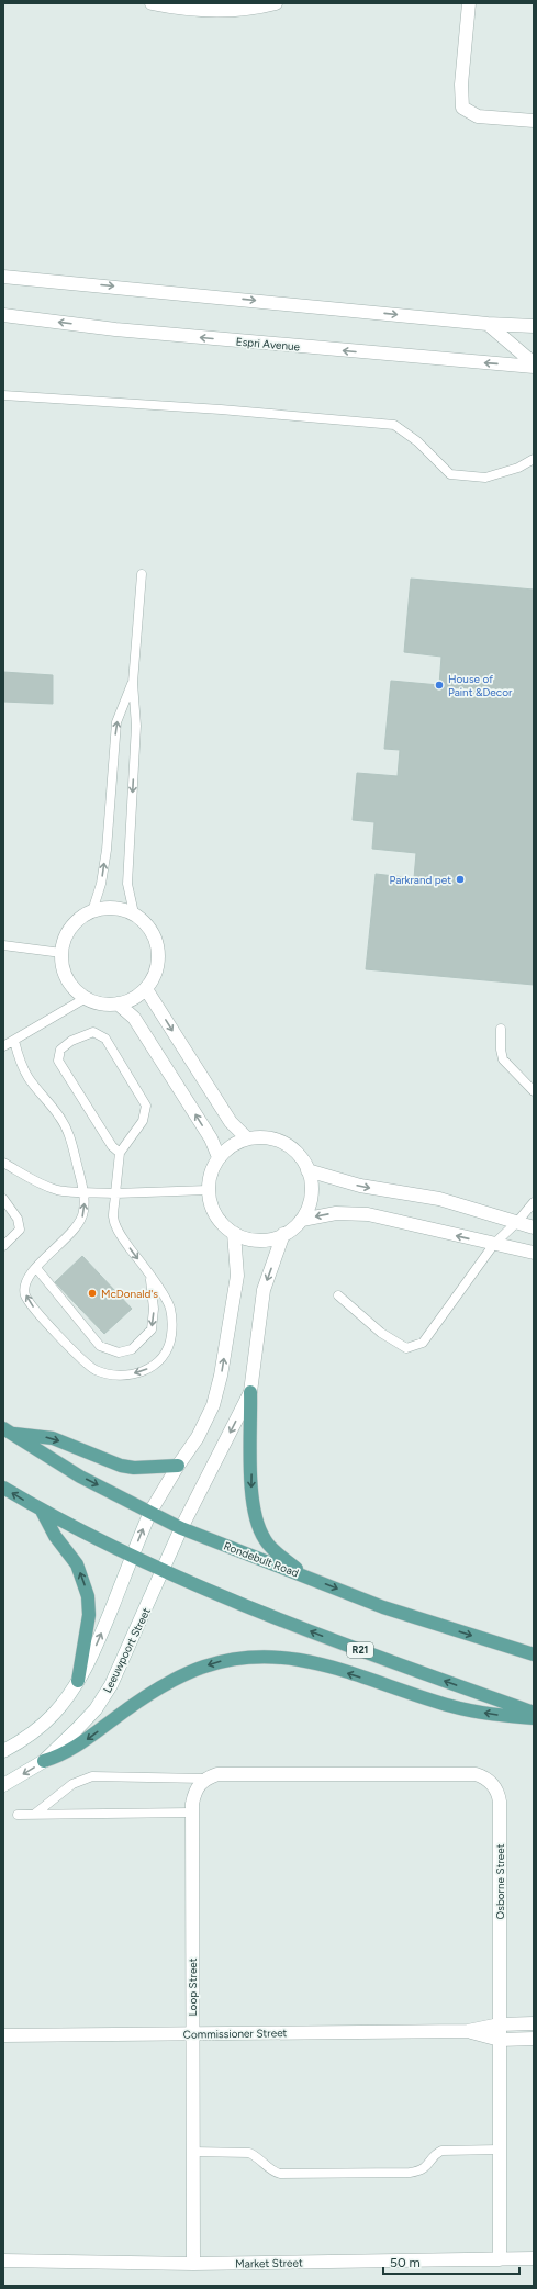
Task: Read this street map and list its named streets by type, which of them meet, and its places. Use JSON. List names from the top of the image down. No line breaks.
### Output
{"streets":{"main road":["Rondebult Road","R21"],"street":["Espri Avenue","Leeuwpoort Street","Osborne Street","Loop Street","Commissioner Street","Market Street"]},"crossings":[["Rondebult Road","Leeuwpoort Street"],["Leeuwpoort Street","R21"],["Osborne Street","Loop Street"],["Osborne Street","Commissioner Street"],["Osborne Street","Market Street"],["Loop Street","Commissioner Street"],["Loop Street","Market Street"]],"places":["House of Paint &Decor","Parkrand pet","McDonald's"],"scale_bar":"50 m"}
